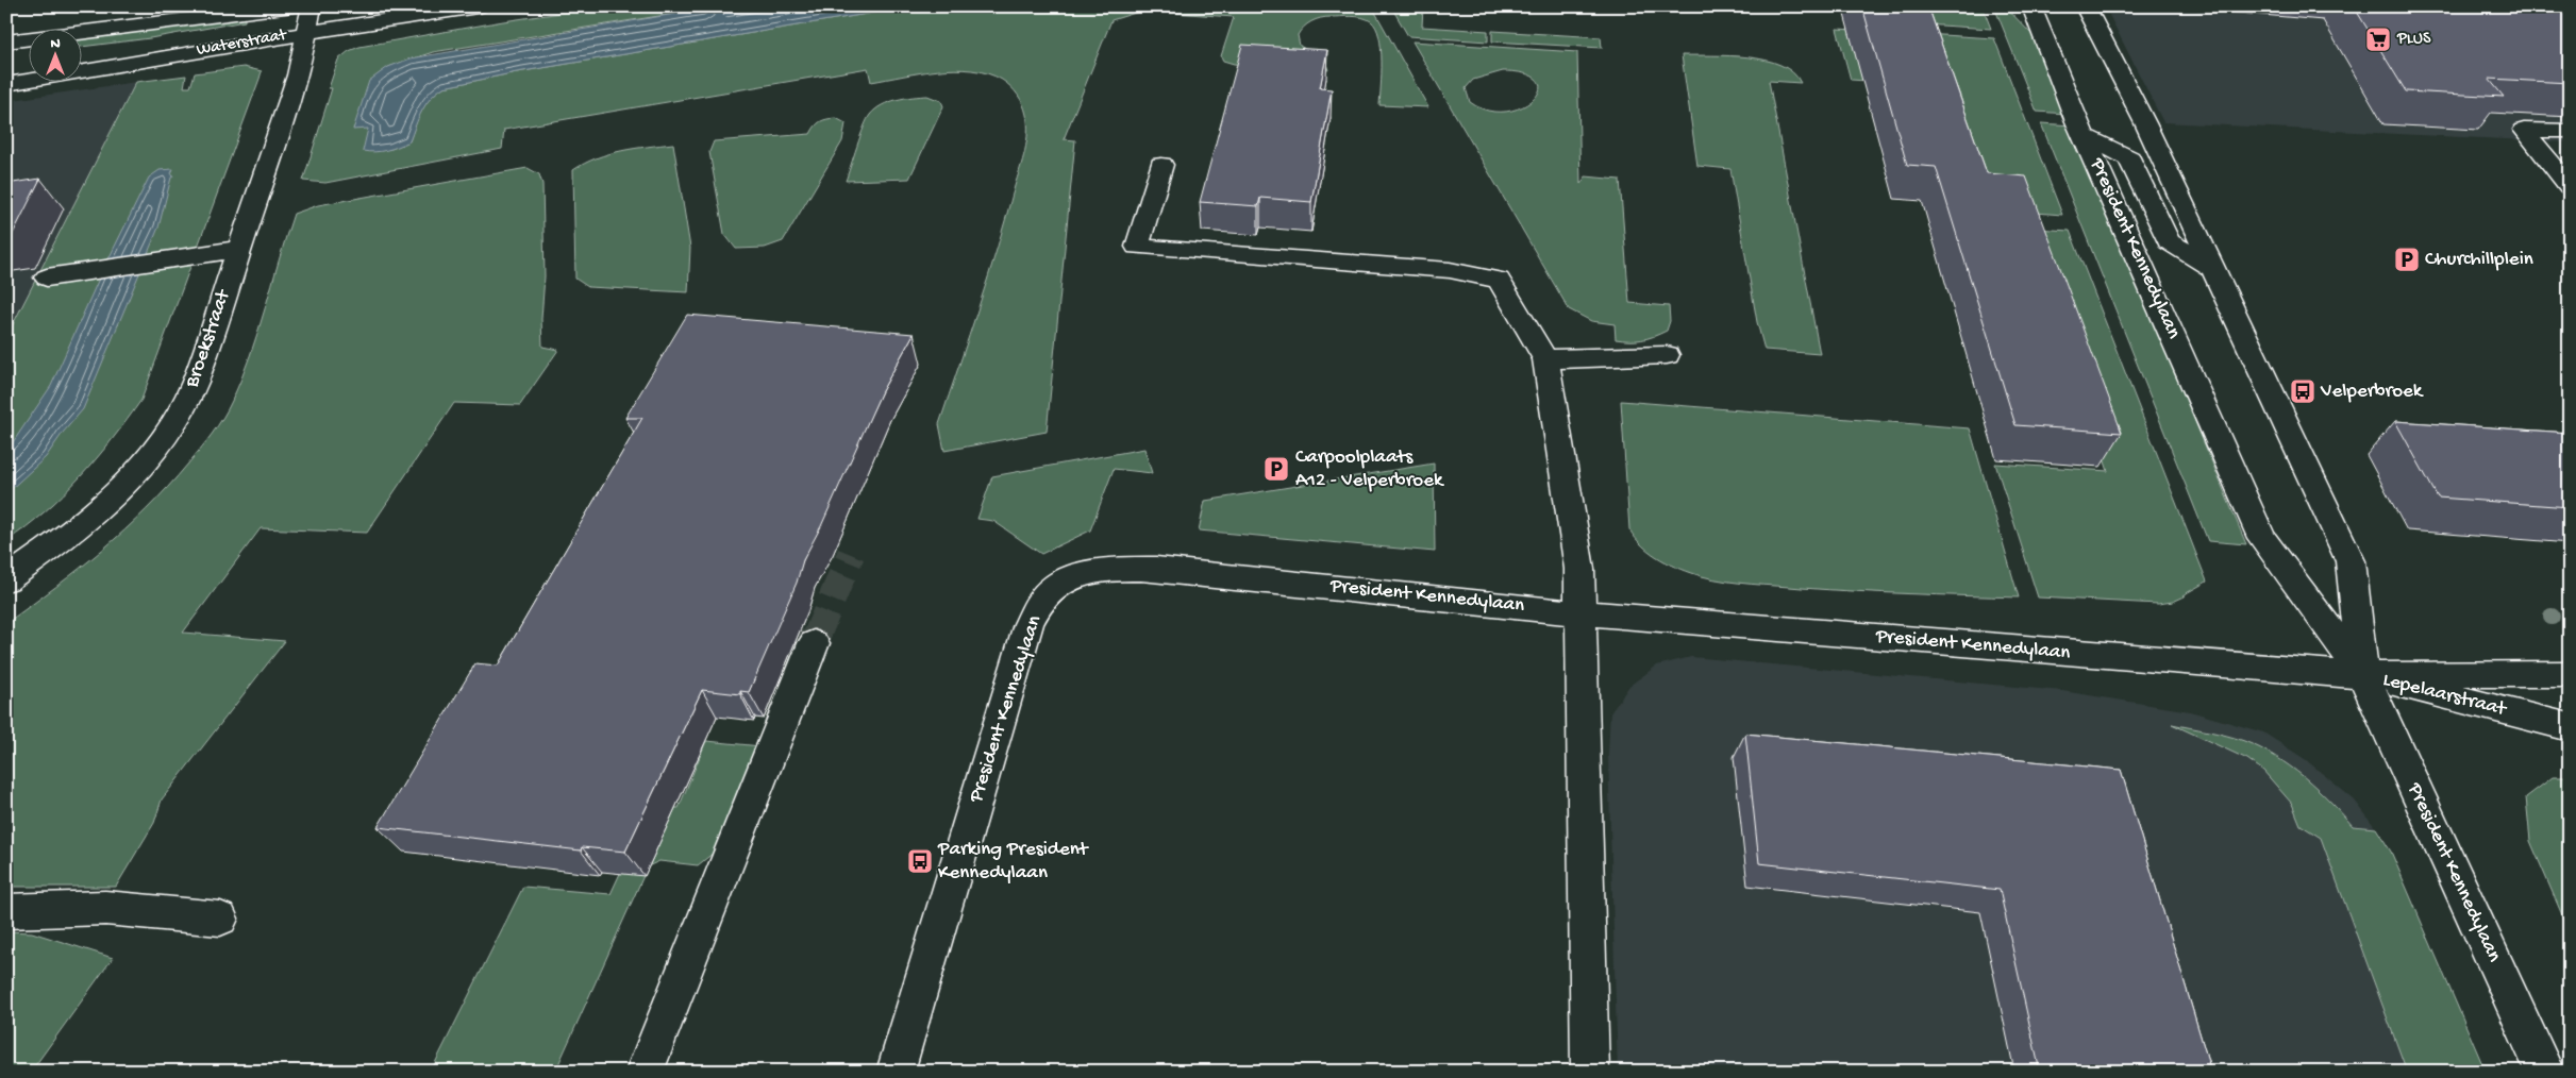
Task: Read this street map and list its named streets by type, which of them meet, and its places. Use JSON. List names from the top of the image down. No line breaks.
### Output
{"streets":{"street":["Waterstraat","President Kennedylaan","Broekstraat","Lepelaarstraat"]},"crossings":[["Waterstraat","Broekstraat"],["President Kennedylaan","Lepelaarstraat"]],"places":{"supermarket":["PLUS"],"parking":["Churchillplein","Carpoolplaats A12 - Velperbroek"],"bus stop":["Velperbroek","Parking President Kennedylaan"]},"north":"top"}
